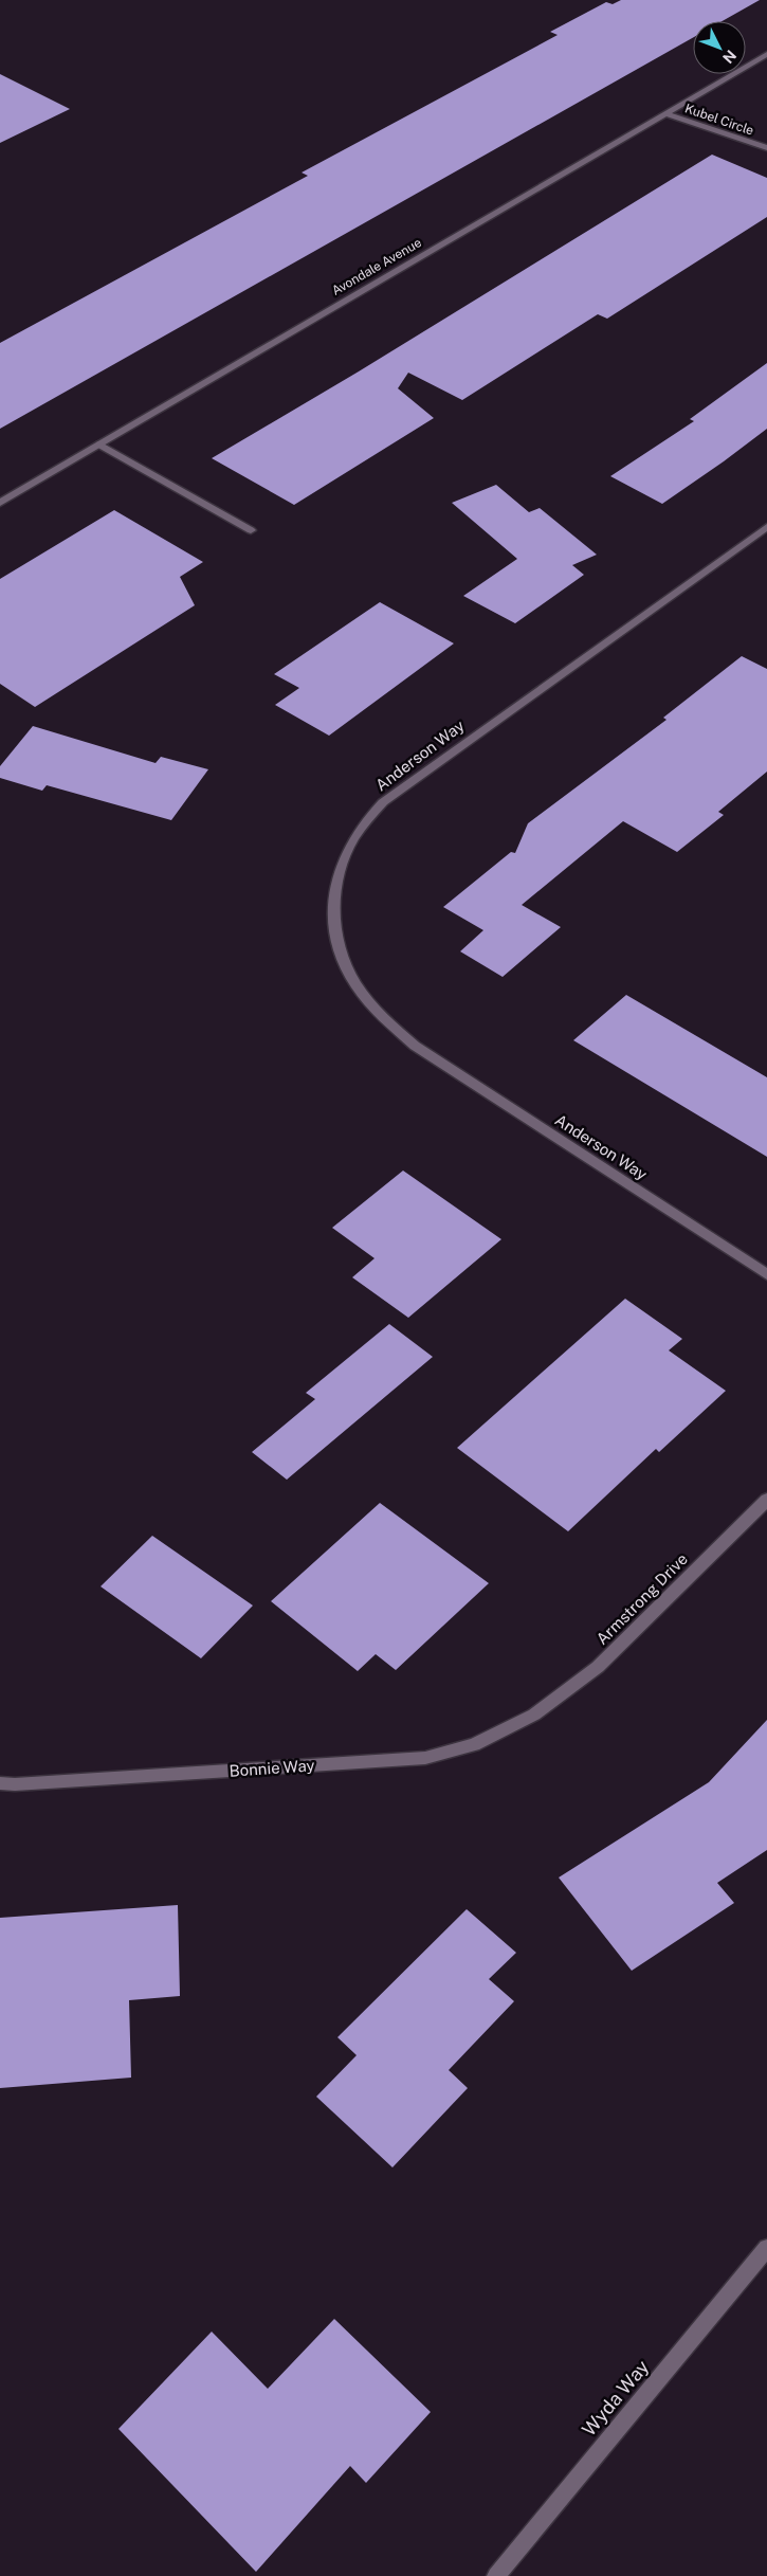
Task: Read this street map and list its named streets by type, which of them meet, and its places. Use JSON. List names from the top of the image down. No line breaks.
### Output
{"streets":{"street":["Kubel Circle","Avondale Avenue","Anderson Way","Armstrong Drive","Bonnie Way","Wyda Way"]},"crossings":[["Kubel Circle","Avondale Avenue"],["Armstrong Drive","Bonnie Way"]],"north":"bottom right"}
